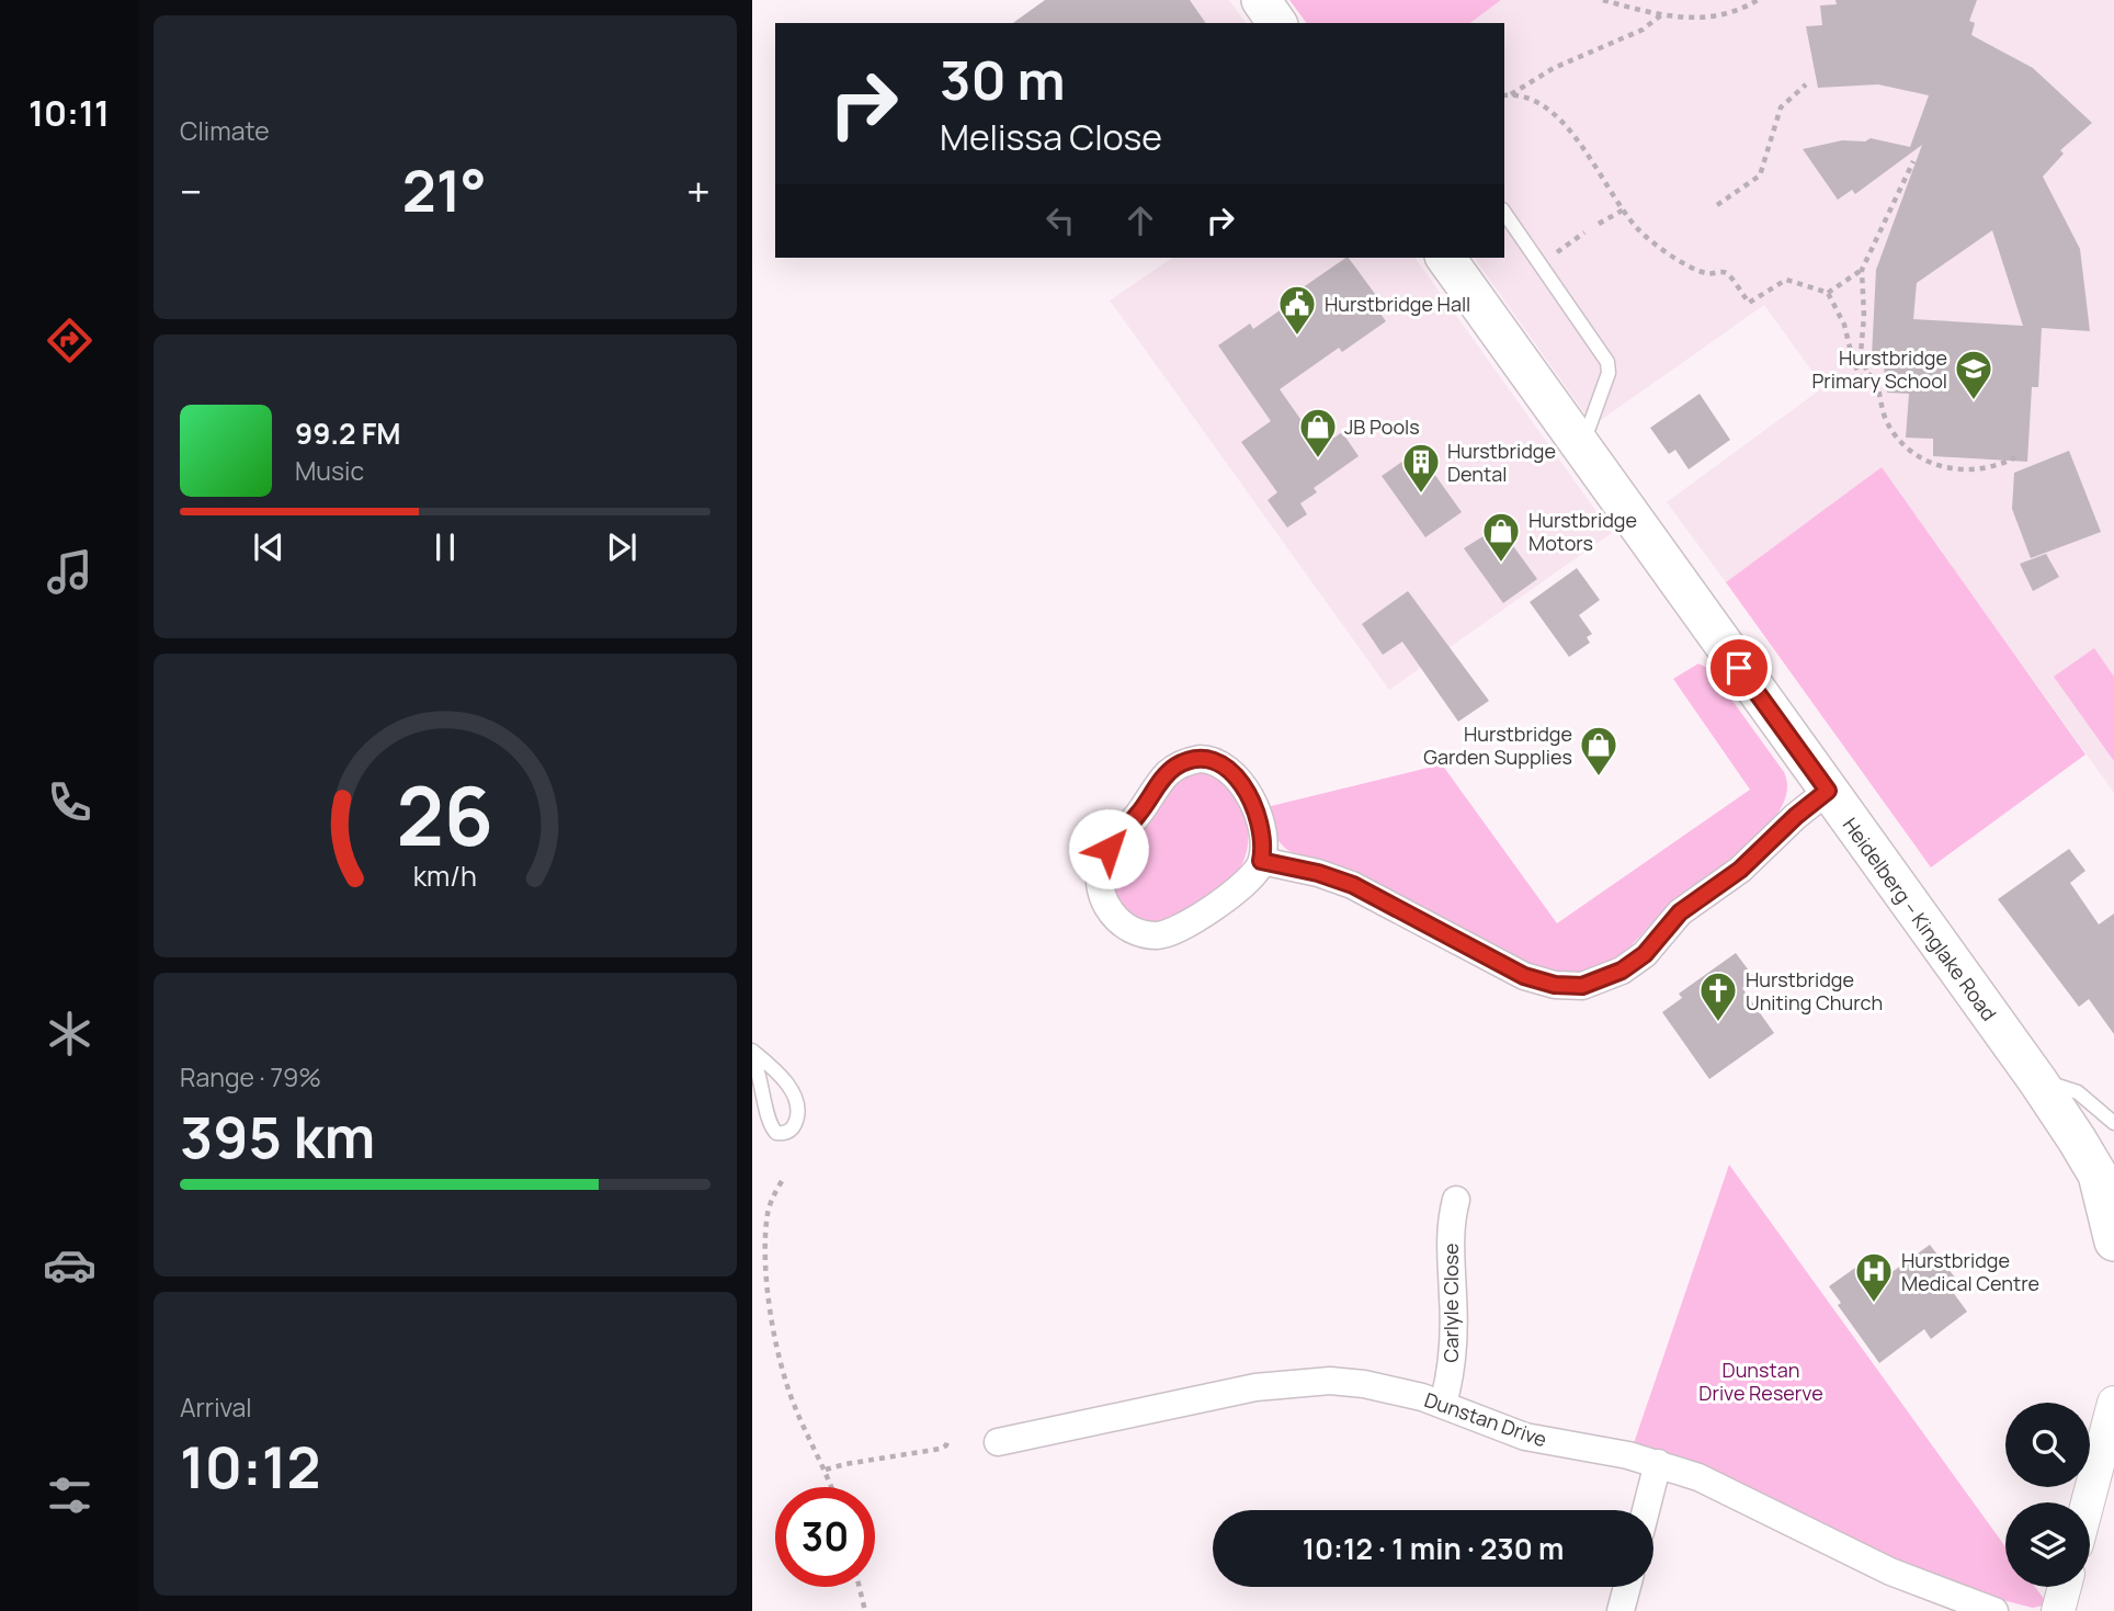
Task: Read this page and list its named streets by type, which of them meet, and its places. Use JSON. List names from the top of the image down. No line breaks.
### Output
{"streets":{"main road":["Heidelberg – Kinglake Road"],"street":["Carlyle Close","Dunstan Drive"]},"crossings":[["Carlyle Close","Dunstan Drive"]],"parks":["Dunstan Drive Reserve"],"places":{"public building":["Hurstbridge Hall"],"school or university":["Hurstbridge Primary School"],"shop":["JB Pools","Hurstbridge Motors","Hurstbridge Garden Supplies"],"building":["Hurstbridge Dental"],"church":["Hurstbridge Uniting Church"],"hospital":["Hurstbridge Medical Centre"]},"page":{"tabs":"10:11","tile":["Climate",["Range · 79%","395 km"],["Arrival","10:12"]],"turn":["30 m","Melissa Close"],"heat":["−","21°","+"],"song":["99.2 FM","Music"],"limit":"30","trip":"10:12 · 1 min · 230 m","gauge":["26","km/h"]}}
